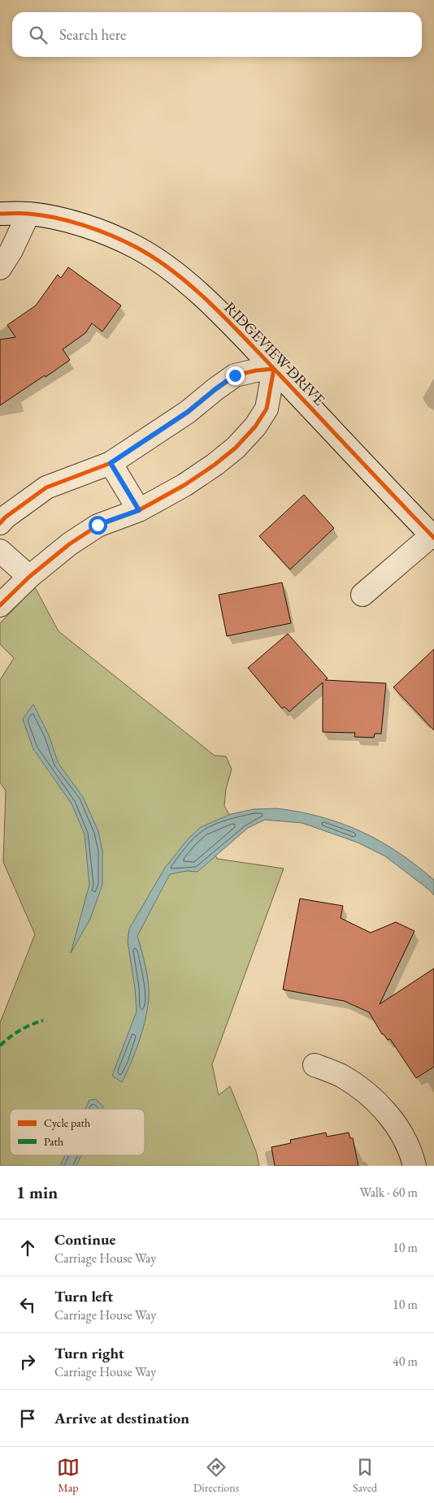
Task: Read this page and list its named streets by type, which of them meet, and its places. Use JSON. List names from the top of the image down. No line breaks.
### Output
{"streets":{"street":["RIDGEVIEW DRIVE"]},"legend":["Cycle path","Path"],"page":{"search":"Search here","heading":["1 min","Walk · 60 m"],"list":[["Continue","Carriage House Way","10 m"],["Turn left","Carriage House Way","10 m"],["Turn right","Carriage House Way","40 m"],"Arrive at destination"],"nav":["Map","Directions","Saved"]}}
